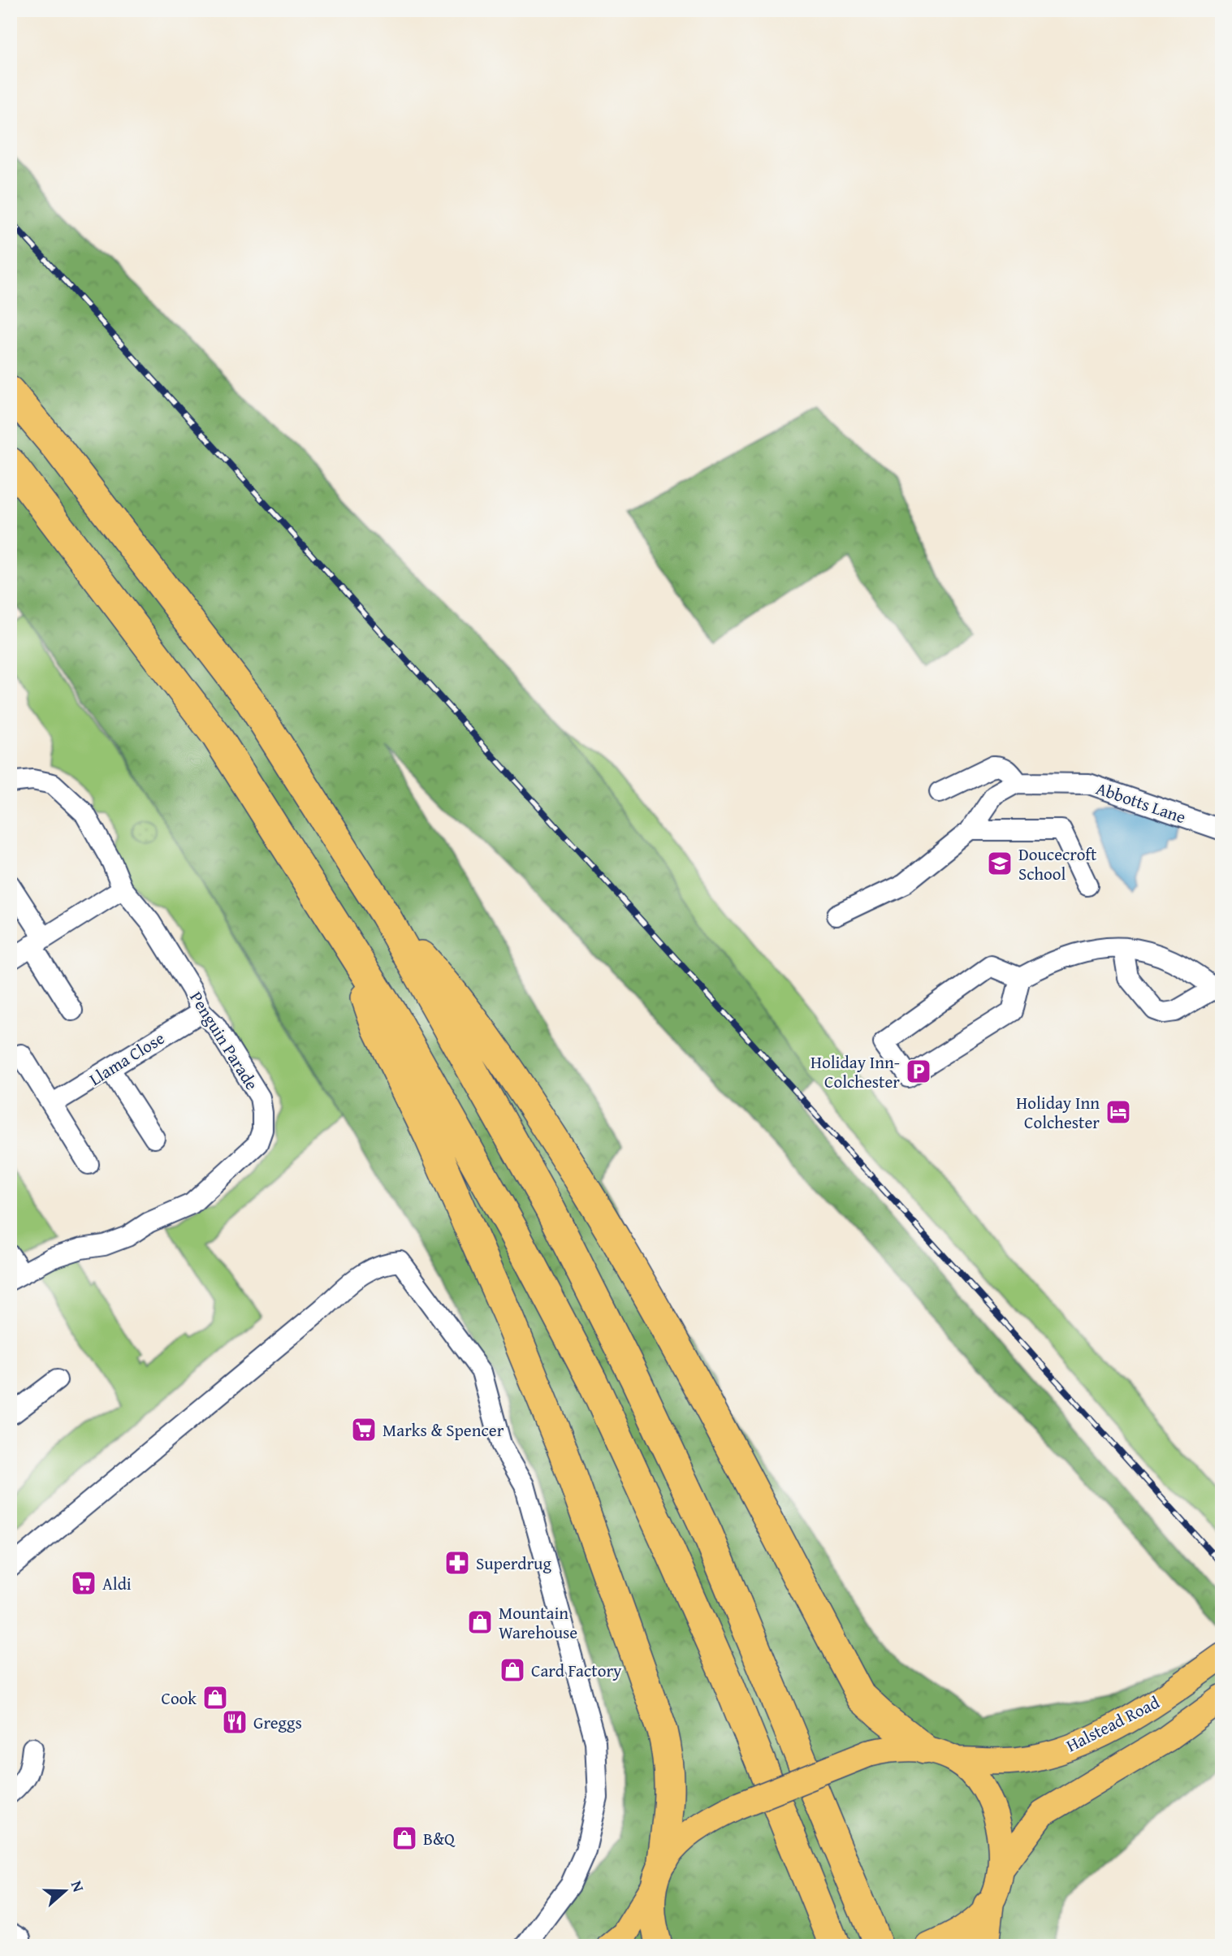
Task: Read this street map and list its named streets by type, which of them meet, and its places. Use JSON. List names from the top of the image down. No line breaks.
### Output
{"streets":{"main road":["Halstead Road"],"street":["Abbotts Lane","Penguin Parade","Llama Close"]},"crossings":[["Penguin Parade","Llama Close"]],"places":{"school or university":["Doucecroft School"],"parking":["Holiday Inn- Colchester"],"hotel":["Holiday Inn Colchester"],"supermarket":["Marks & Spencer","Aldi"],"pharmacy":["Superdrug"],"shop":["Mountain Warehouse","Card Factory","Cook","B&Q"],"restaurant":["Greggs"]},"north":"right"}
